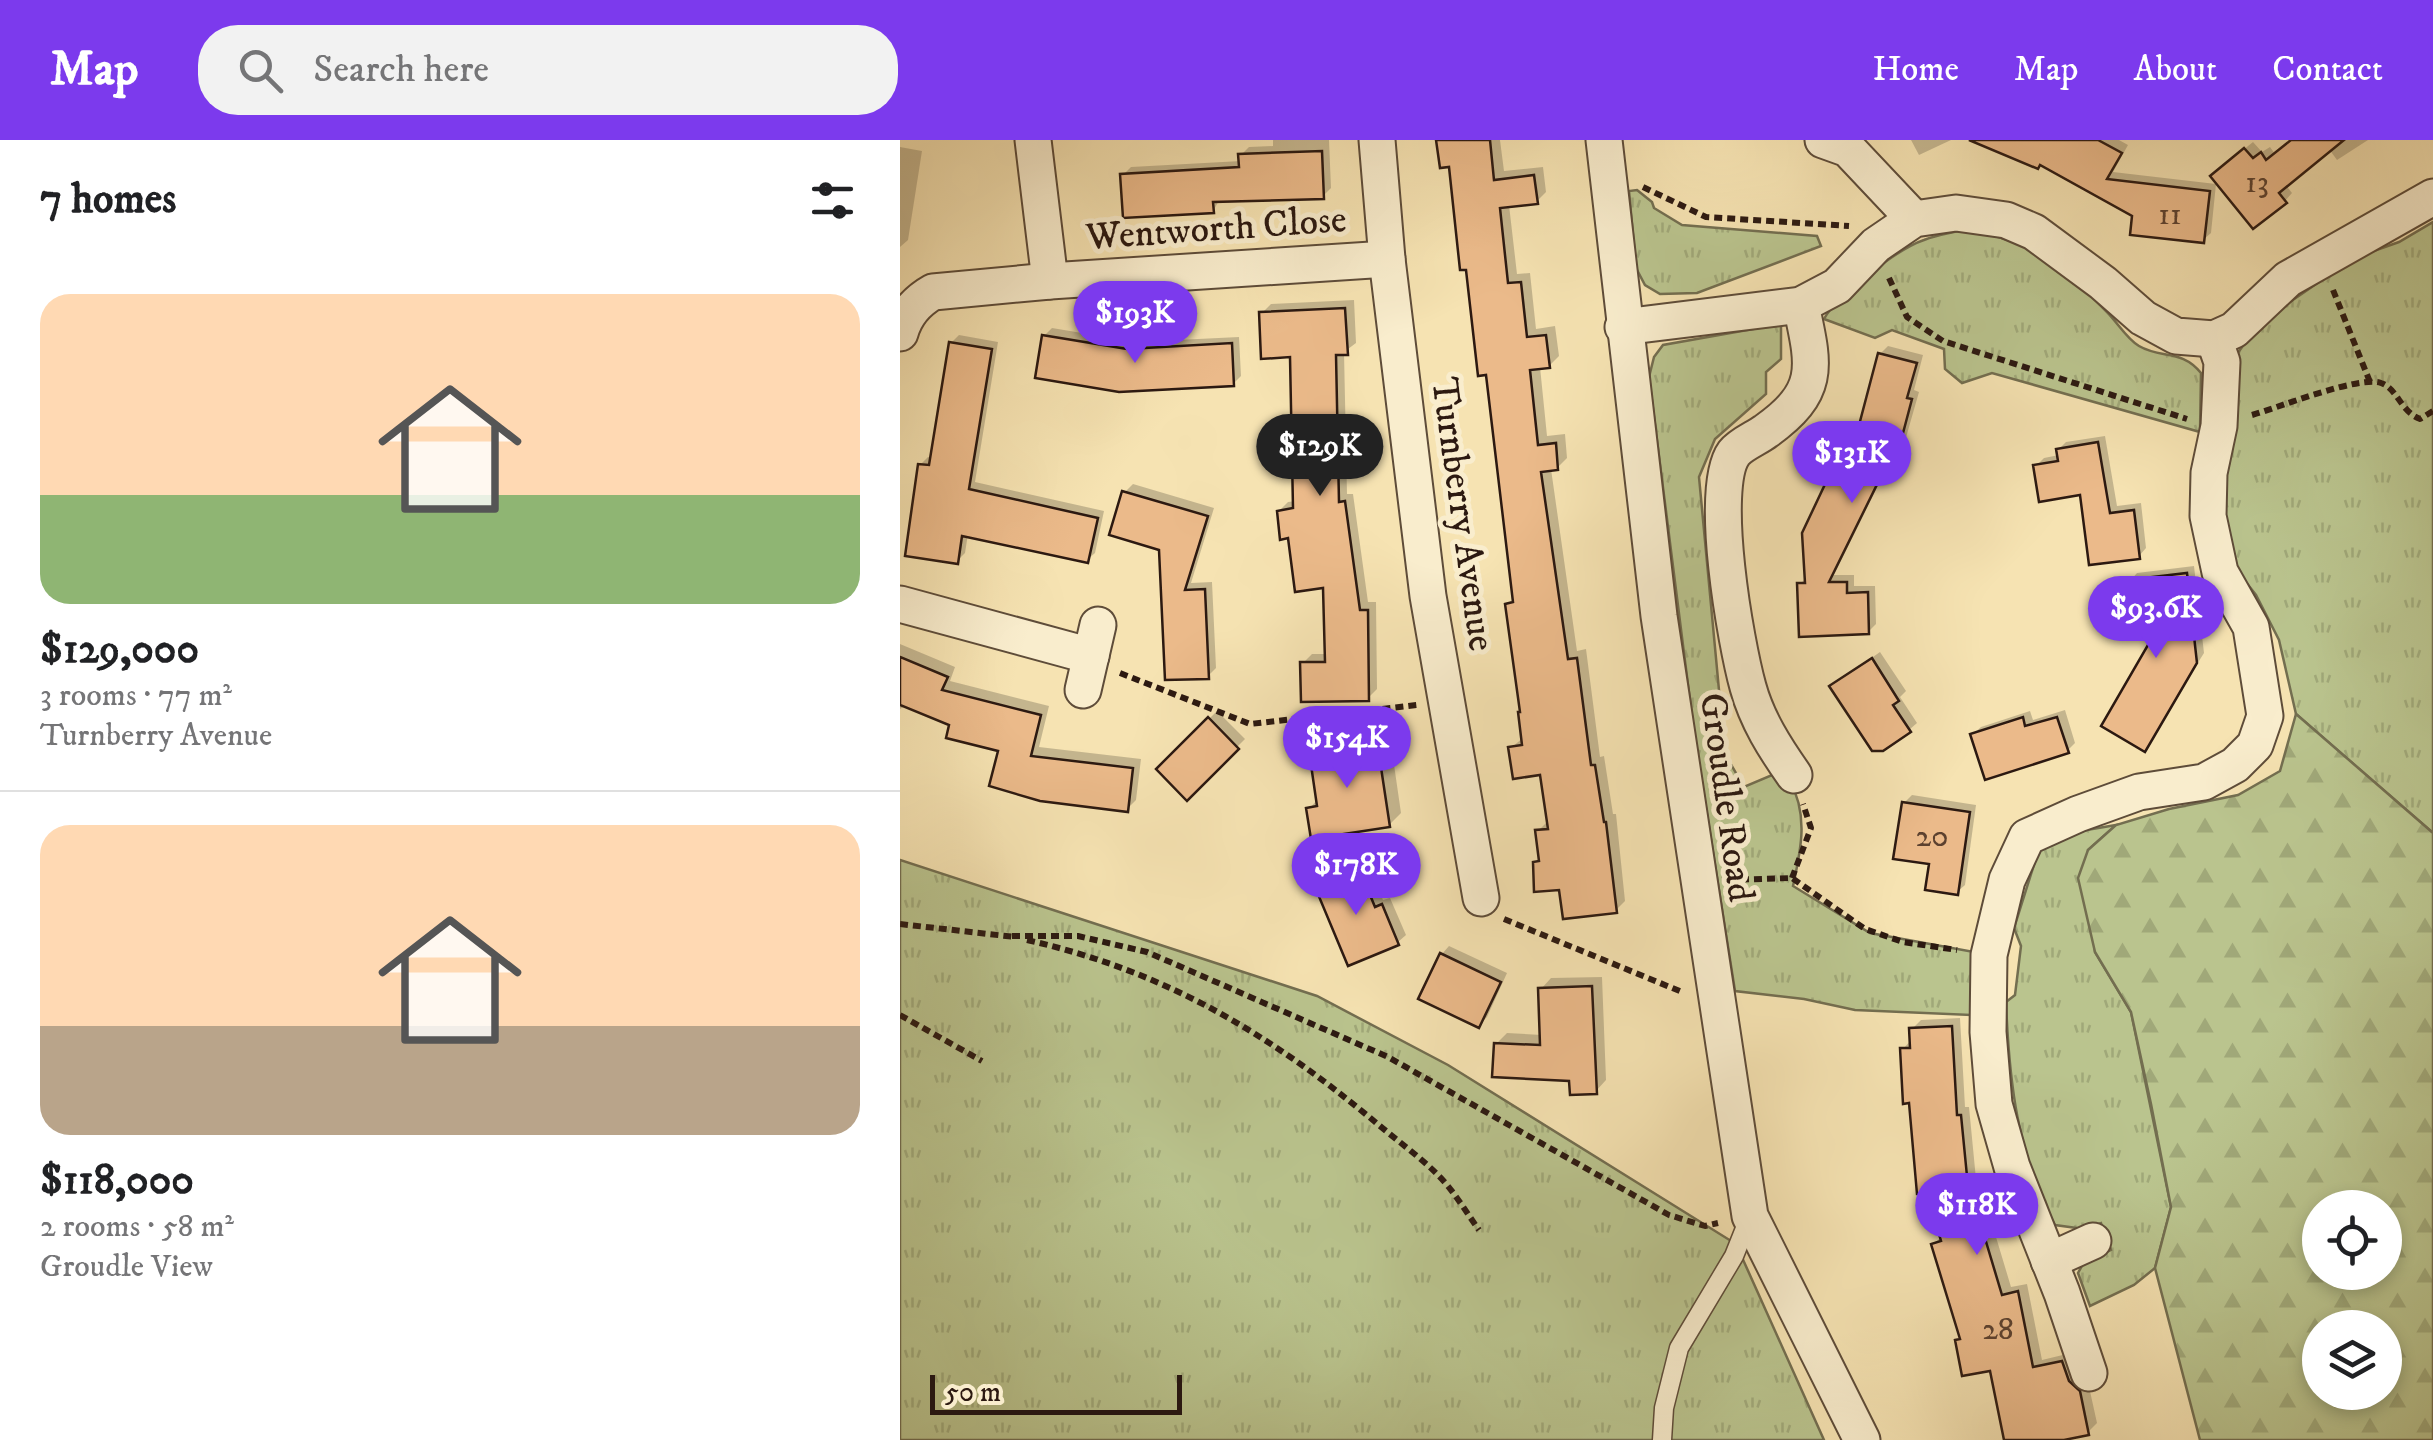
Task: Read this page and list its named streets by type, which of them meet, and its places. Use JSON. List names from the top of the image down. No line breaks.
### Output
{"streets":{"street":["Wentworth Close","Turnberry Avenue","Groudle Road"]},"crossings":[["Wentworth Close","Turnberry Avenue"]],"house_numbers":["13","11","20","28"],"scale_bar":"50 m","page":{"header":"Map","search":"Search here","nav":["Home","Map","About","Contact"],"heading":"7 homes","list":[{"name":"$129,000","note":"3 rooms · 77 m² · Turnberry Avenue"},{"name":"$118,000","note":"2 rooms · 58 m² · Groudle View"}],"price":["$193K","$129K","$131K","$93.6K","$154K","$178K","$118K"],"scale":"50 m"}}
